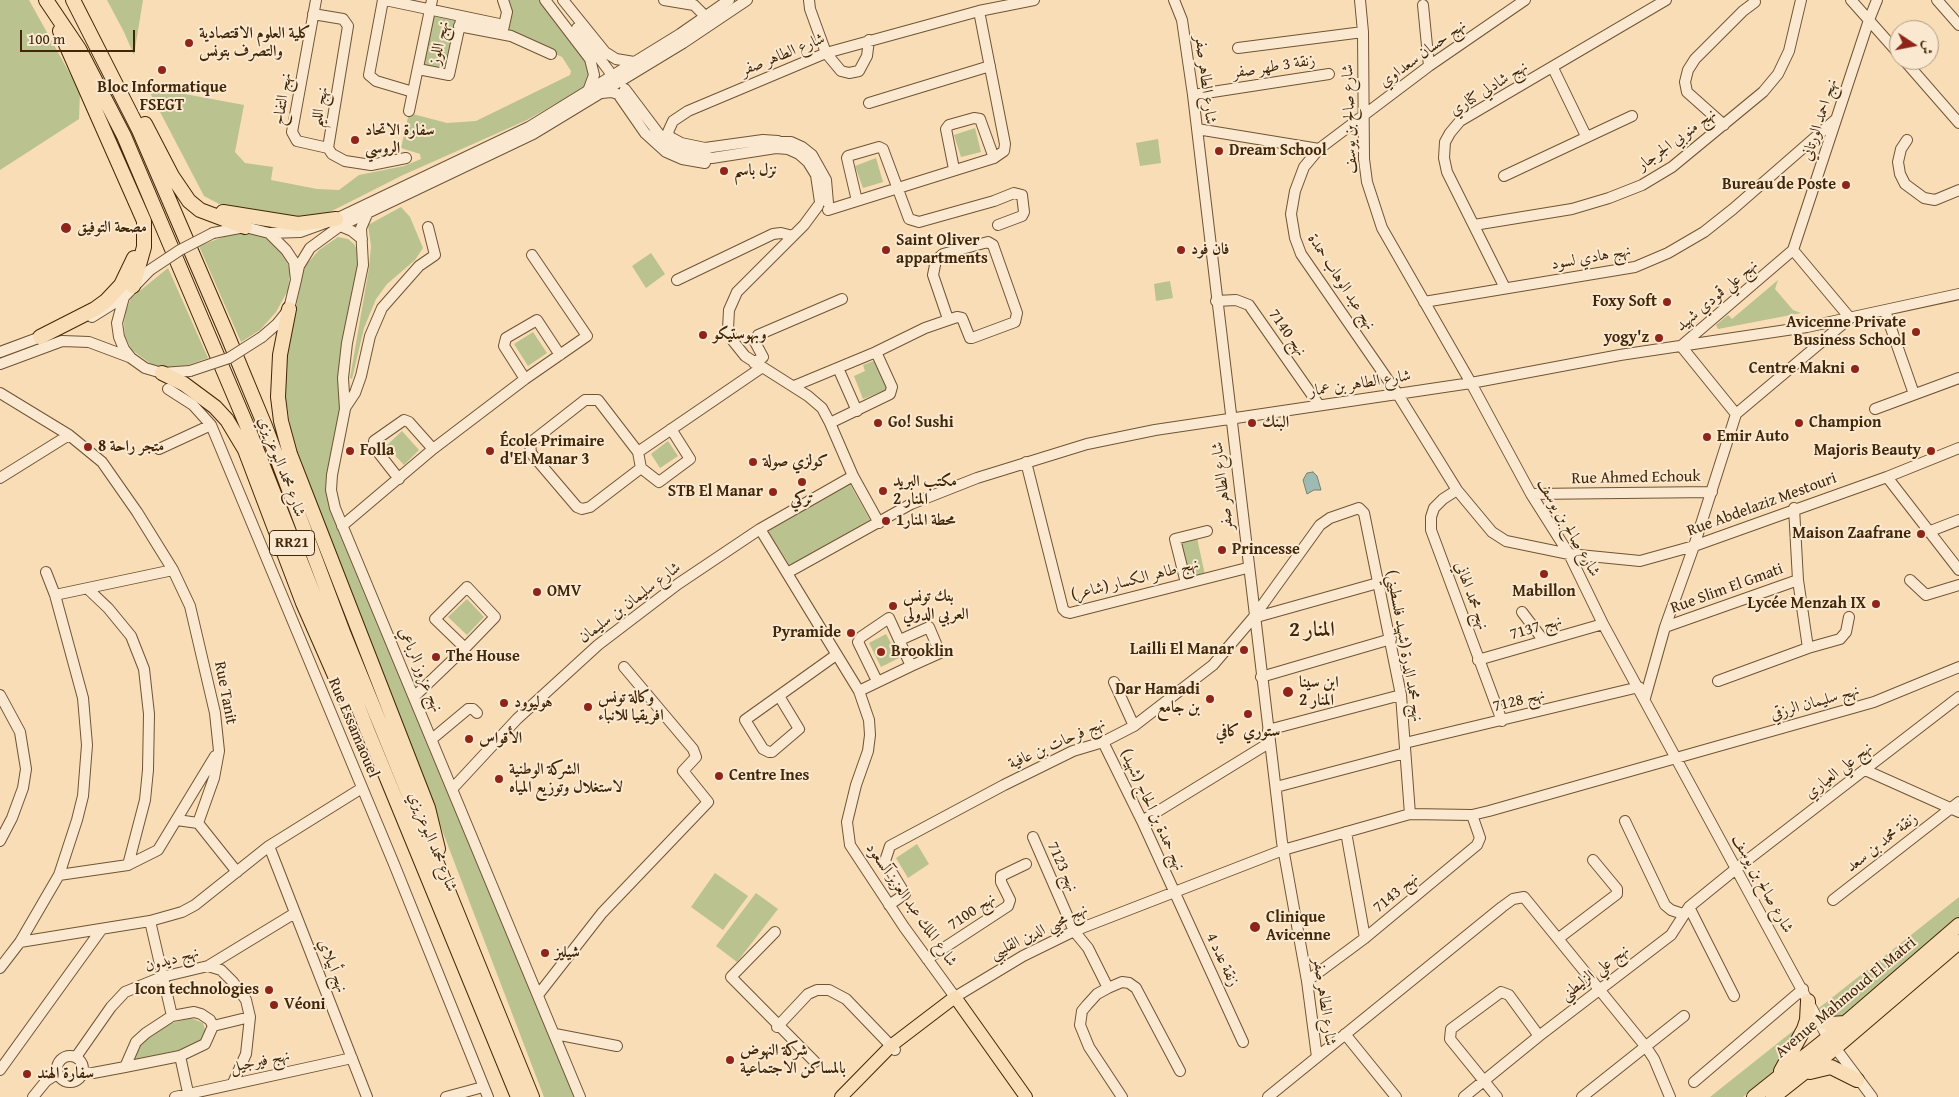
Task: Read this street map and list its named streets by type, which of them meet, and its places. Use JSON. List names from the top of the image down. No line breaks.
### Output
{"streets":{"highway":["شارع محمد البوعزيزي","RR21","Avenue Mahmoud El Matri"],"main road":["شارع الملك عبد العزيز آلسعود","نهج محيي الدين القليبي"],"street":["نهج اللوز","نهج حسان سعداوي","شارع الطاهر صفر","زنقة 3 طهر صفر","نهج شادلي كتاري","نهج التفاح","نهج الليم","شارع صالح بن يوسف","نهج احمد الورتاني","نهج منوبي الجرجار","نهج هادي لسود","نهج عبد الوهاب حمدة","نهج علي قمودي شهيد","نهج 7140","شارع الطاهر بن عمار","Rue Ahmed Echouk","Rue Abdelaziz Mestouri","نهج طاهر الكسار (شاعر)","Rue Slim El Gmati","نهج محمد الهاني","شارع سليمان بن سليمان","نهج 7137","نهج محمد الدرة (شهيد فلسطيني)","نهج عزوز الرباعي","Rue Tanit","نهج 7128","نهج سليمان الرزقي","Rue Essamaouel","نهج فرحات بن عافية","نهج علي العياري","نهج حمدة بن الحاج (شهيد)","زنقة محمد بن سعد","نهج 7123","نهج 7143","نهج 7100","نهج ديدون","زنقة عدد 4","نهج أبيلاي","نهج علي الزليطني","نهج فيرجيل"]},"crossings":[["نهج حسان سعداوي","شارع صالح بن يوسف"],["نهج حسان سعداوي","نهج عبد الوهاب حمدة"],["شارع الطاهر صفر","زنقة 3 طهر صفر"],["شارع الطاهر صفر","نهج 7140"],["شارع الطاهر صفر","شارع الطاهر بن عمار"],["شارع الطاهر صفر","نهج طاهر الكسار (شاعر)"],["شارع الطاهر صفر","نهج 7128"],["شارع الطاهر صفر","نهج فرحات بن عافية"],["شارع الطاهر صفر","نهج 7143"],["شارع الطاهر صفر","نهج محيي الدين القليبي"],["نهج شادلي كتاري","نهج منوبي الجرجار"],["نهج شادلي كتاري","نهج هادي لسود"],["نهج التفاح","نهج الليم"],["شارع صالح بن يوسف","نهج هادي لسود"],["شارع صالح بن يوسف","نهج عبد الوهاب حمدة"],["شارع صالح بن يوسف","شارع الطاهر بن عمار"],["شارع صالح بن يوسف","Rue Ahmed Echouk"],["شارع صالح بن يوسف","Rue Abdelaziz Mestouri"],["شارع صالح بن يوسف","نهج 7137"],["شارع صالح بن يوسف","نهج 7128"],["شارع صالح بن يوسف","نهج سليمان الرزقي"],["شارع صالح بن يوسف","نهج علي العياري"],["شارع صالح بن يوسف","نهج علي الزليطني"],["شارع صالح بن يوسف","Avenue Mahmoud El Matri"],["نهج احمد الورتاني","نهج هادي لسود"],["نهج احمد الورتاني","نهج علي قمودي شهيد"],["نهج عبد الوهاب حمدة","شارع الطاهر بن عمار"],["نهج عبد الوهاب حمدة","Rue Abdelaziz Mestouri"],["نهج عبد الوهاب حمدة","نهج محمد الهاني"],["نهج علي قمودي شهيد","شارع الطاهر بن عمار"],["نهج 7140","شارع الطاهر بن عمار"],["شارع الطاهر بن عمار","نهج طاهر الكسار (شاعر)"],["شارع الطاهر بن عمار","شارع الملك عبد العزيز آلسعود"],["Rue Abdelaziz Mestouri","نهج محمد الهاني"],["نهج محمد الهاني","نهج 7137"],["نهج محمد الهاني","نهج 7128"],["شارع سليمان بن سليمان","نهج عزوز الرباعي"],["شارع سليمان بن سليمان","شارع الملك عبد العزيز آلسعود"],["نهج محمد الدرة (شهيد فلسطيني)","نهج 7128"],["نهج محمد الدرة (شهيد فلسطيني)","نهج سليمان الرزقي"],["نهج محمد الدرة (شهيد فلسطيني)","نهج فرحات بن عافية"],["نهج محمد الدرة (شهيد فلسطيني)","نهج محيي الدين القليبي"],["نهج سليمان الرزقي","نهج 7143"],["نهج سليمان الرزقي","نهج محيي الدين القليبي"],["نهج فرحات بن عافية","نهج حمدة بن الحاج (شهيد)"],["نهج فرحات بن عافية","شارع الملك عبد العزيز آلسعود"],["نهج علي العياري","زنقة محمد بن سعد"],["نهج علي العياري","نهج علي الزليطني"],["نهج حمدة بن الحاج (شهيد)","نهج محيي الدين القليبي"],["نهج حمدة بن الحاج (شهيد)","زنقة عدد 4"],["نهج 7123","نهج محيي الدين القليبي"],["شارع الملك عبد العزيز آلسعود","نهج 7100"],["شارع الملك عبد العزيز آلسعود","نهج محيي الدين القليبي"],["نهج محيي الدين القليبي","زنقة عدد 4"],["نهج ديدون","نهج أبيلاي"],["نهج أبيلاي","نهج فيرجيل"]],"districts":["المنار 2"],"places":["كلية العلوم الاقتصادية والتصرف بتونس","Bloc Informatique FSEGT","سفارة الاتحاد الروسي","Dream School","نزل باسم","Bureau de Poste","مصحة التوفيق","Saint Oliver appartments","فان فود","Foxy Soft","Avicenne Private Business School","وبهوستيكو","yogy'z","Centre Makni","Go! Sushi","البنك","Champion","Emir Auto","متجر راحة 8","Folla","École Primaire d'El Manar 3","Majoris Beauty","كولزي صولة","تركي","مكتب البريد المنار 2","STB El Manar","محطة المنار1","Maison Zaafrane","Princesse","Mabillon","OMV","Lycée Menzah IX","بنك تونس العربي الدولي","Pyramide","Lailli El Manar","Brooklin","The House","ابن سينا المنار 2","Dar Hamadi بن جامع","هوليوود","وكالة تونس افريقيا للانباء","ستوري كافي","الأقواس","Centre Ines","الشركة الوطنية لاستغلال وتوزيع المياه","Clinique Avicenne","شيليز","Icon technologies","Véoni","شركة النهوض بالمساكن الاجتماعية","سفارة الهند"],"scale_bar":"100 m","north":"right"}
